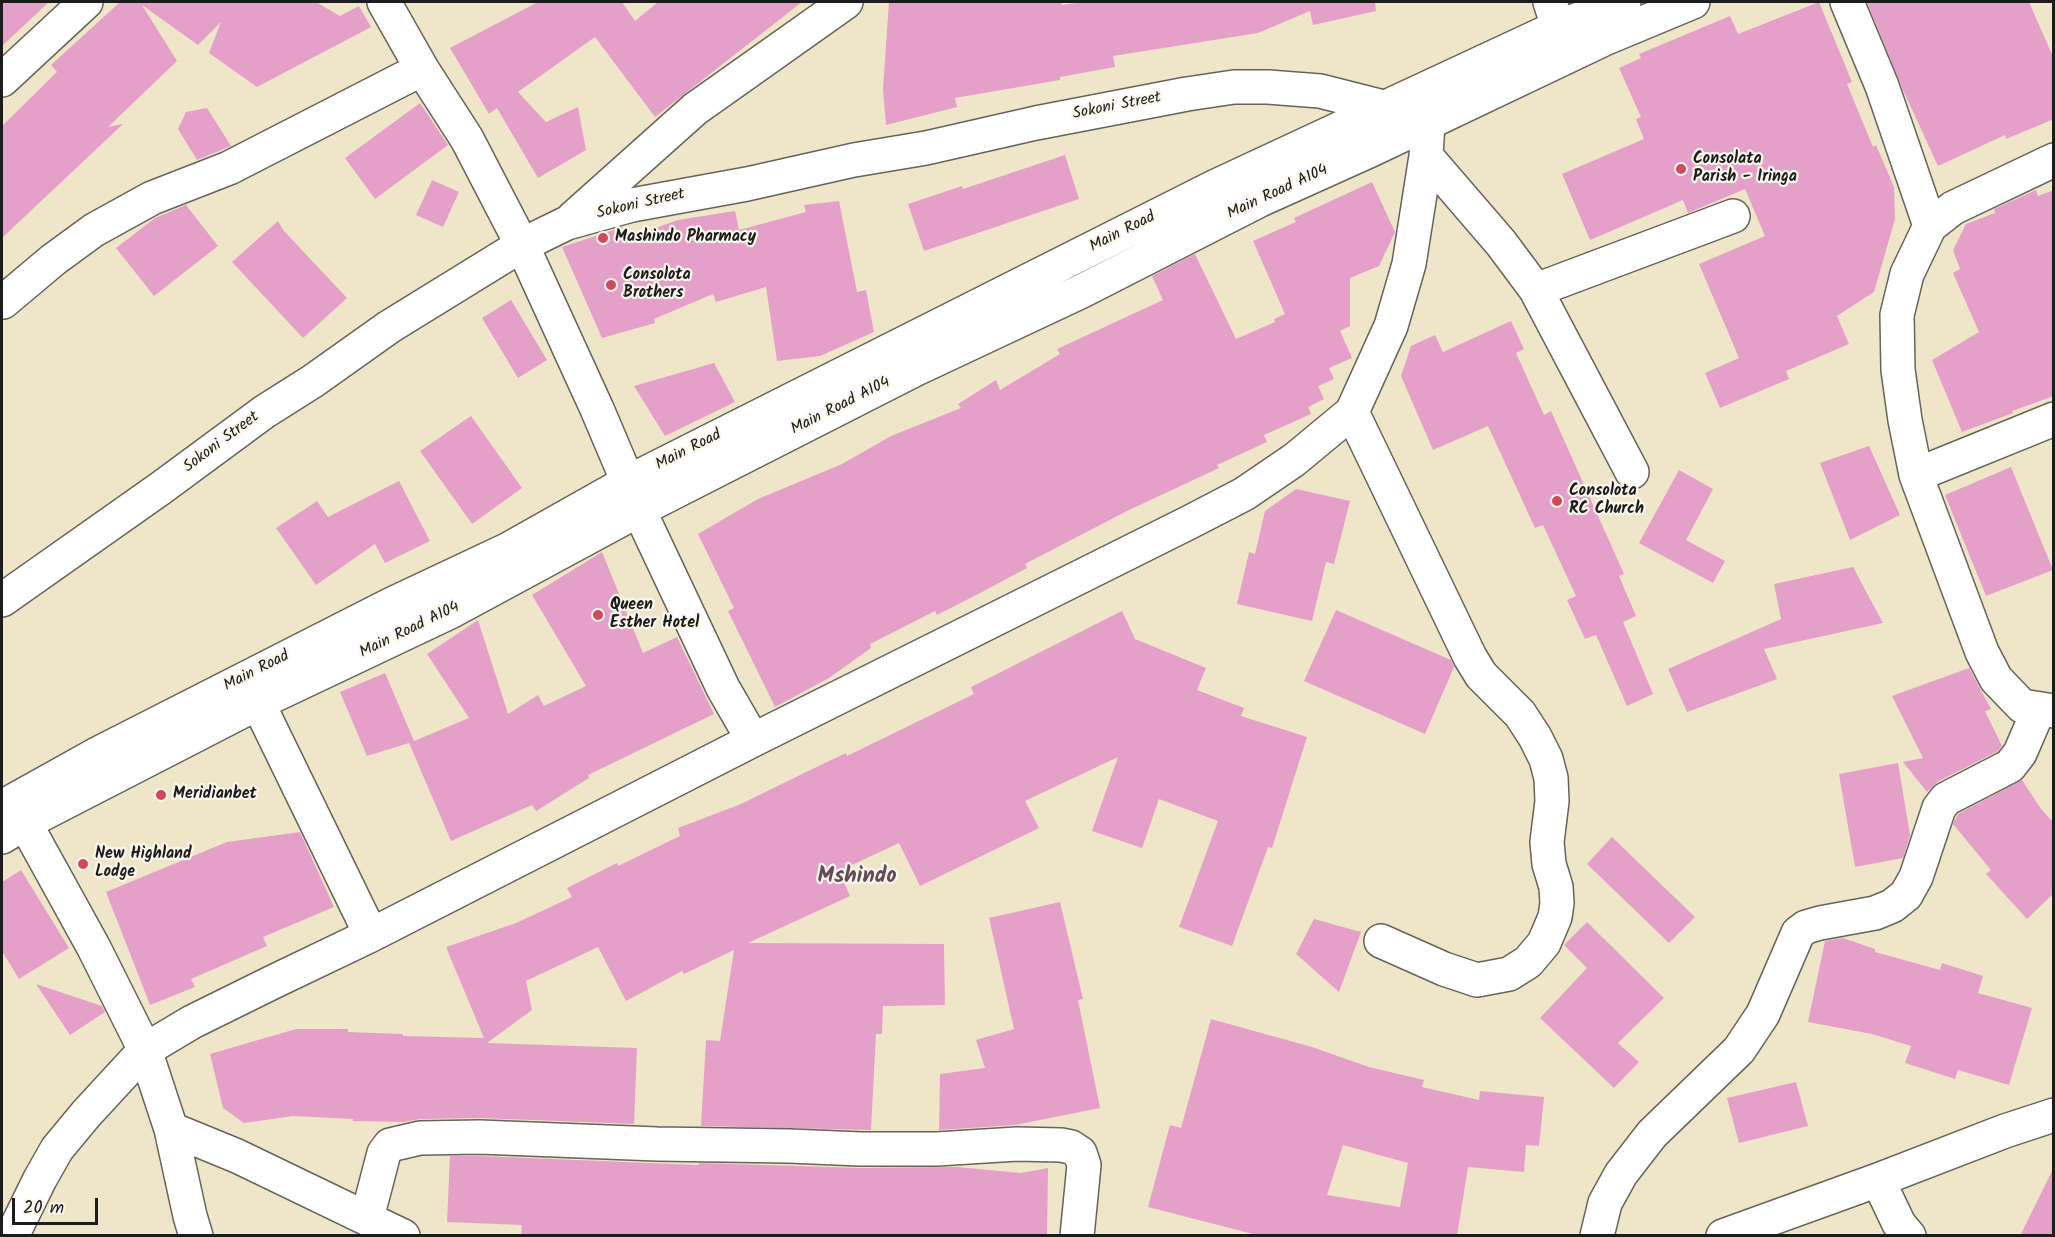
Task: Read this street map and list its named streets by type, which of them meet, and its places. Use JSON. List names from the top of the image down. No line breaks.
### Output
{"streets":{"main road":["Sokoni Street","Main Road A104","Main Road"]},"crossings":[["Sokoni Street","Main Road"],["Main Road A104","Main Road"]],"districts":["Mshindo"],"places":["Consolata Parish - Iringa","Mashindo Pharmacy","Consolota Brothers","Consolota RC Church","Queen Esther Hotel","Meridianbet","New Highland Lodge"],"scale_bar":"20 m"}
